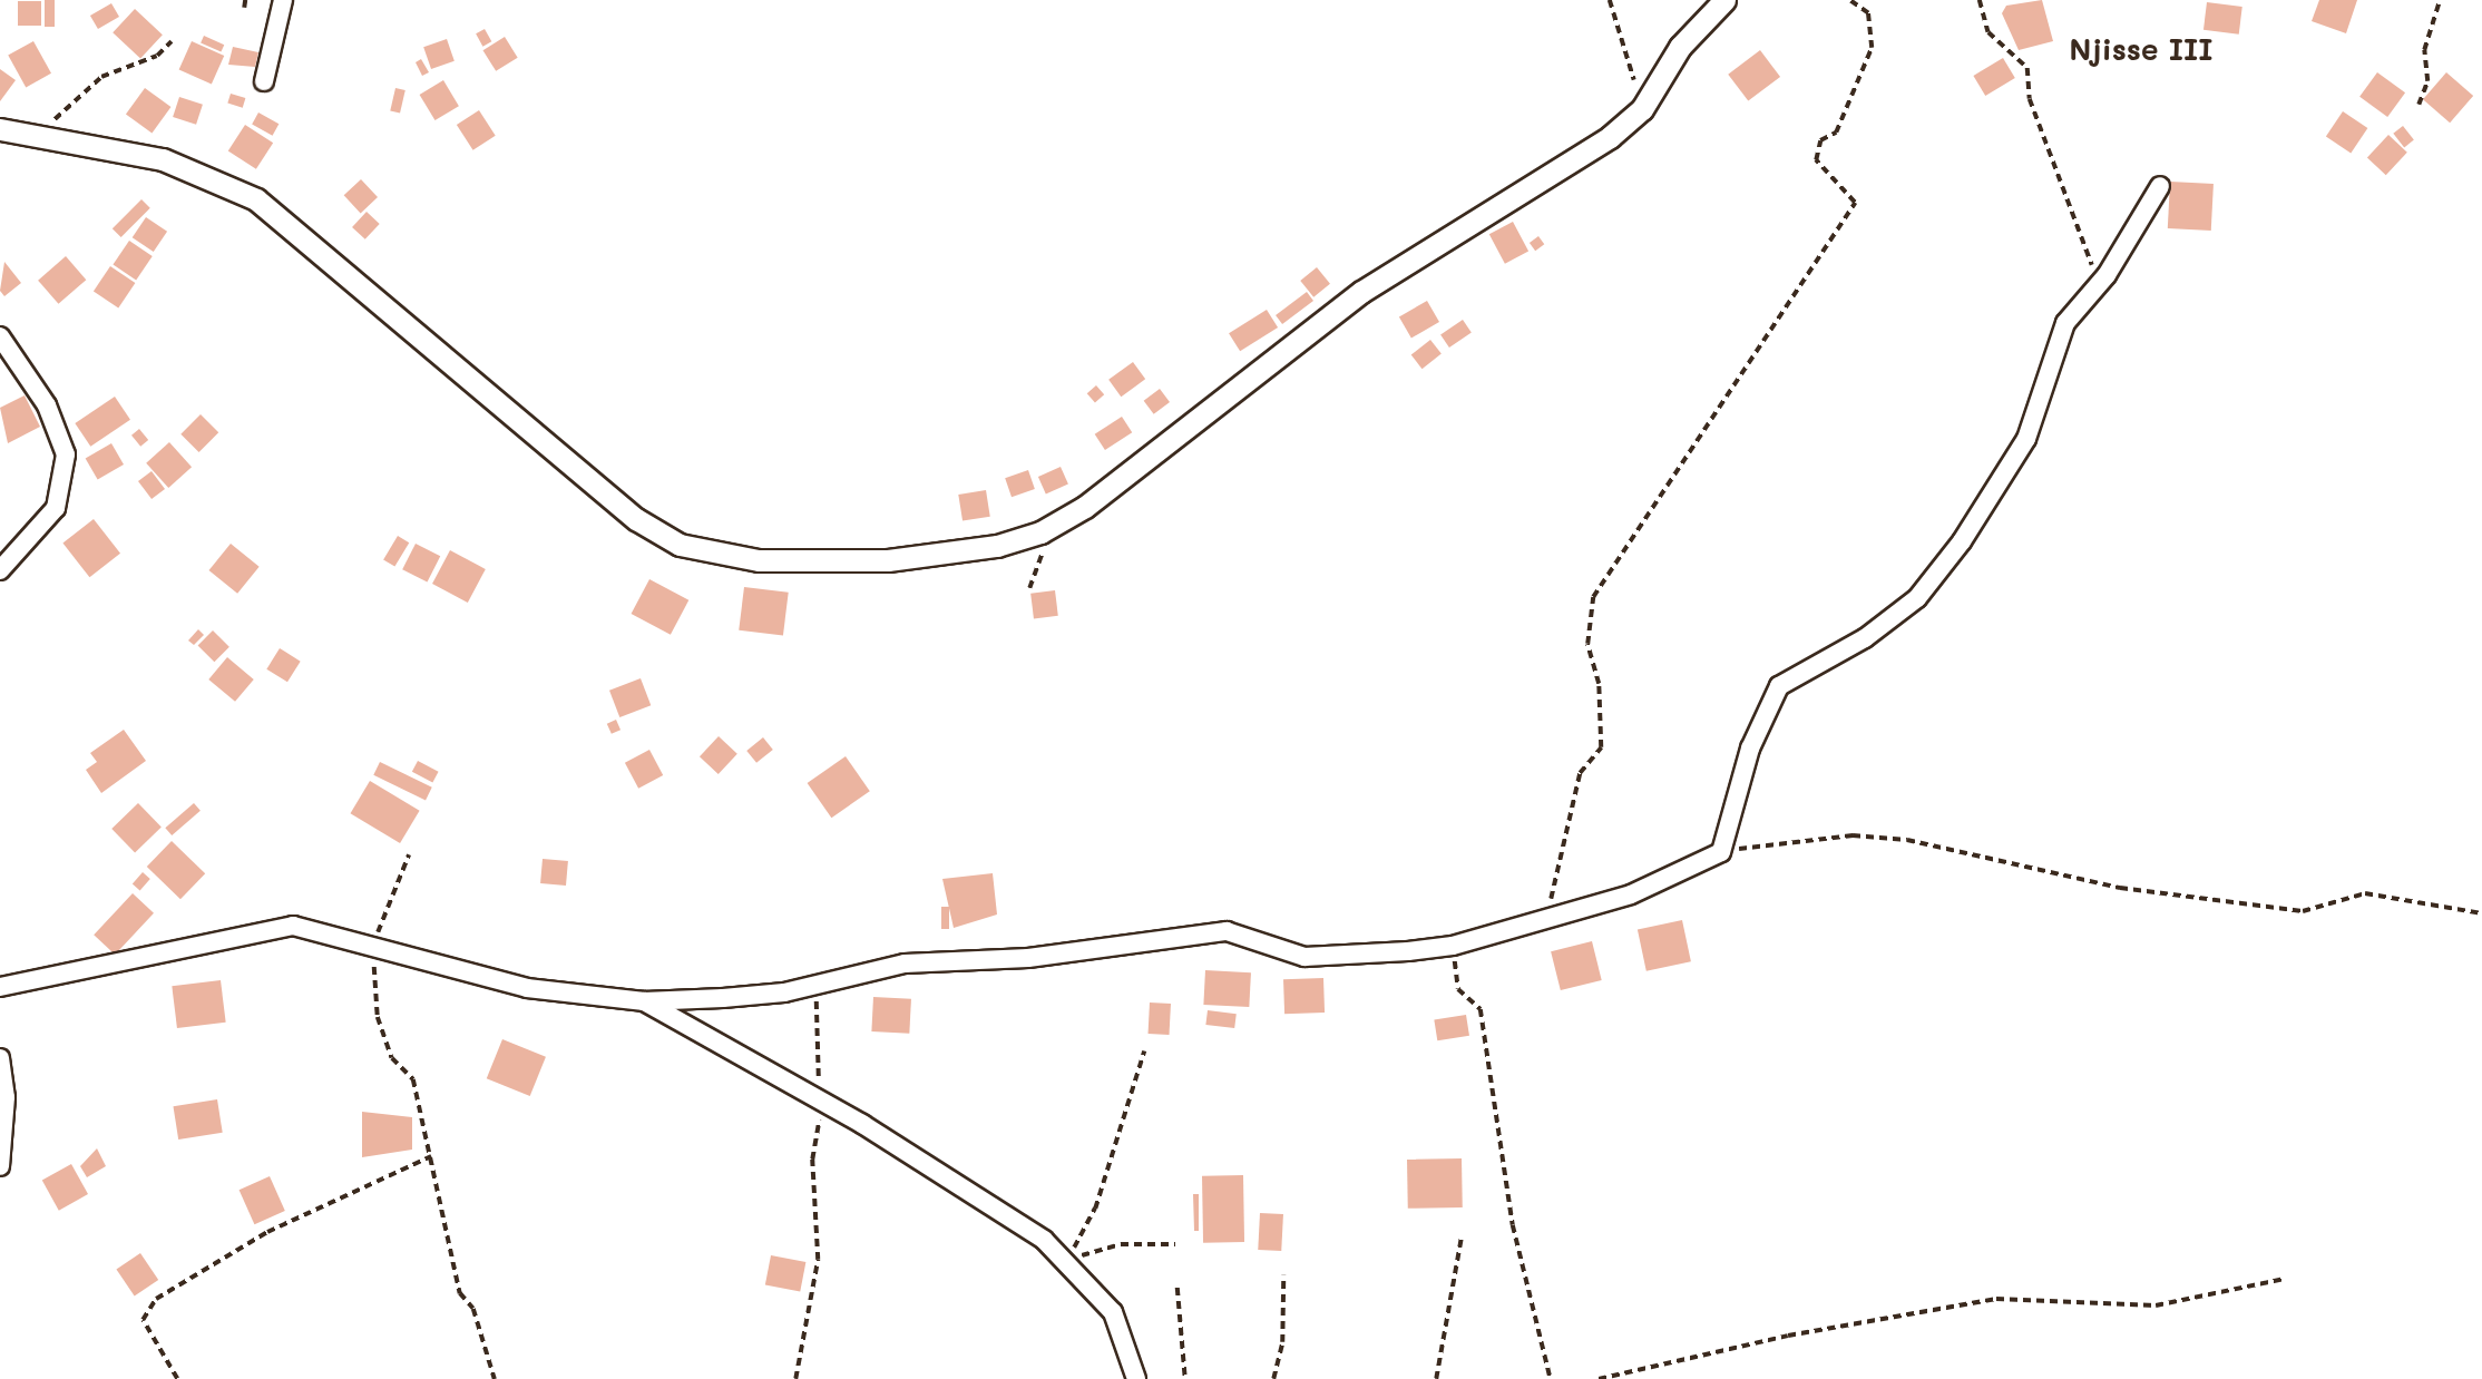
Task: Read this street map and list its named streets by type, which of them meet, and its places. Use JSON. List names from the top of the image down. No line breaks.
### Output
{"districts":["Njisse III"]}
